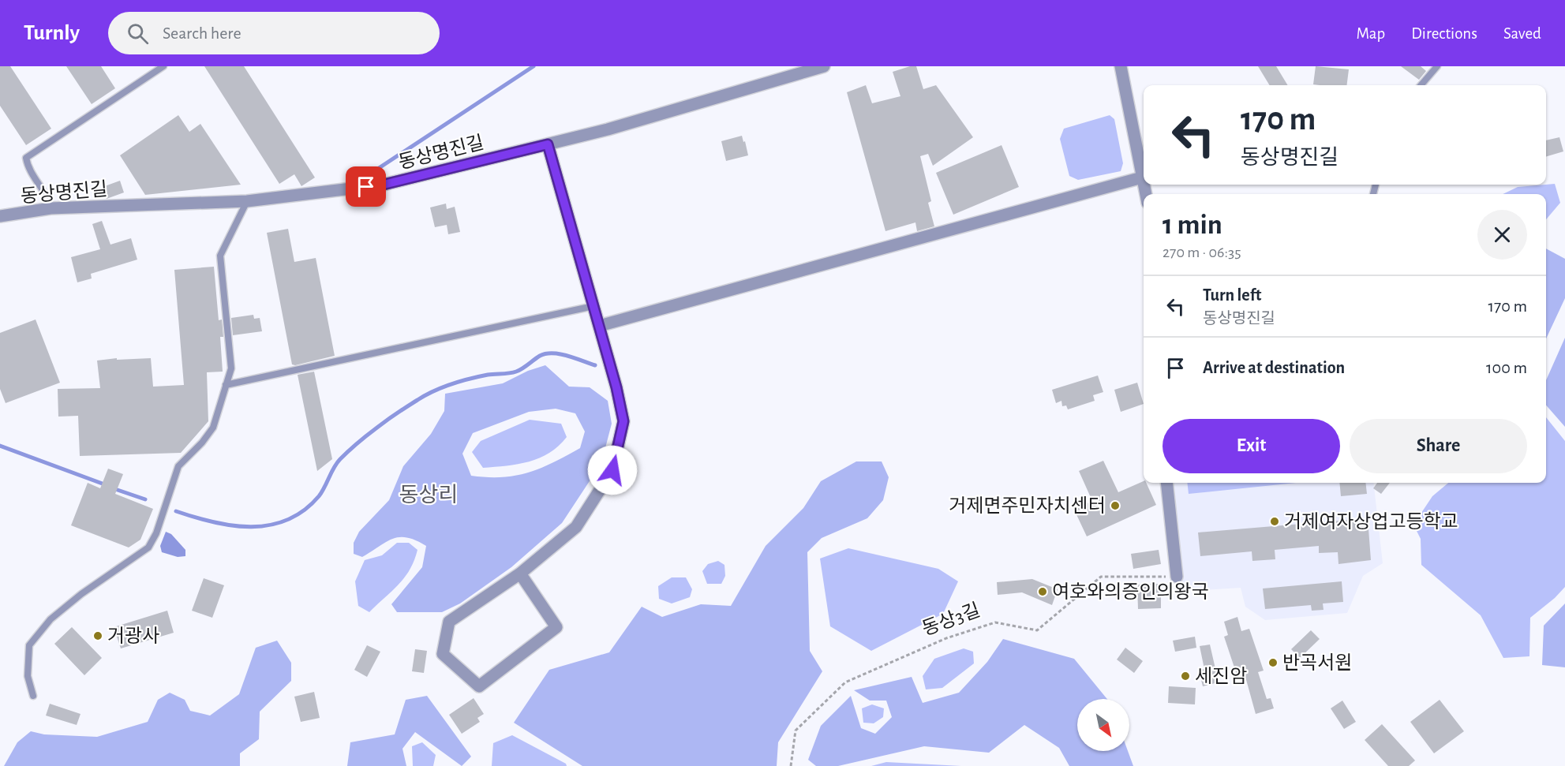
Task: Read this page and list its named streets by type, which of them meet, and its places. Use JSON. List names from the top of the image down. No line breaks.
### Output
{"streets":{"street":["동상명진길"],"path":["동상3길"]},"districts":["동상리"],"places":["거제면주민자치센터","거제여자상업고등학교","여호와의증인의왕국","거광사","반곡서원","세진암"],"north":"bottom right","page":{"header":"Turnly","search":"Search here","nav":["Map","Directions","Saved"],"turn":["170 m","동상명진길"],"heading":["1 min","270 m · 06:35"],"list":[{"name":"Turn left","note":"동상명진길","value":"170 m"},{"name":"Arrive at destination","value":"100 m"}],"buttons":["Exit","Share"]}}
